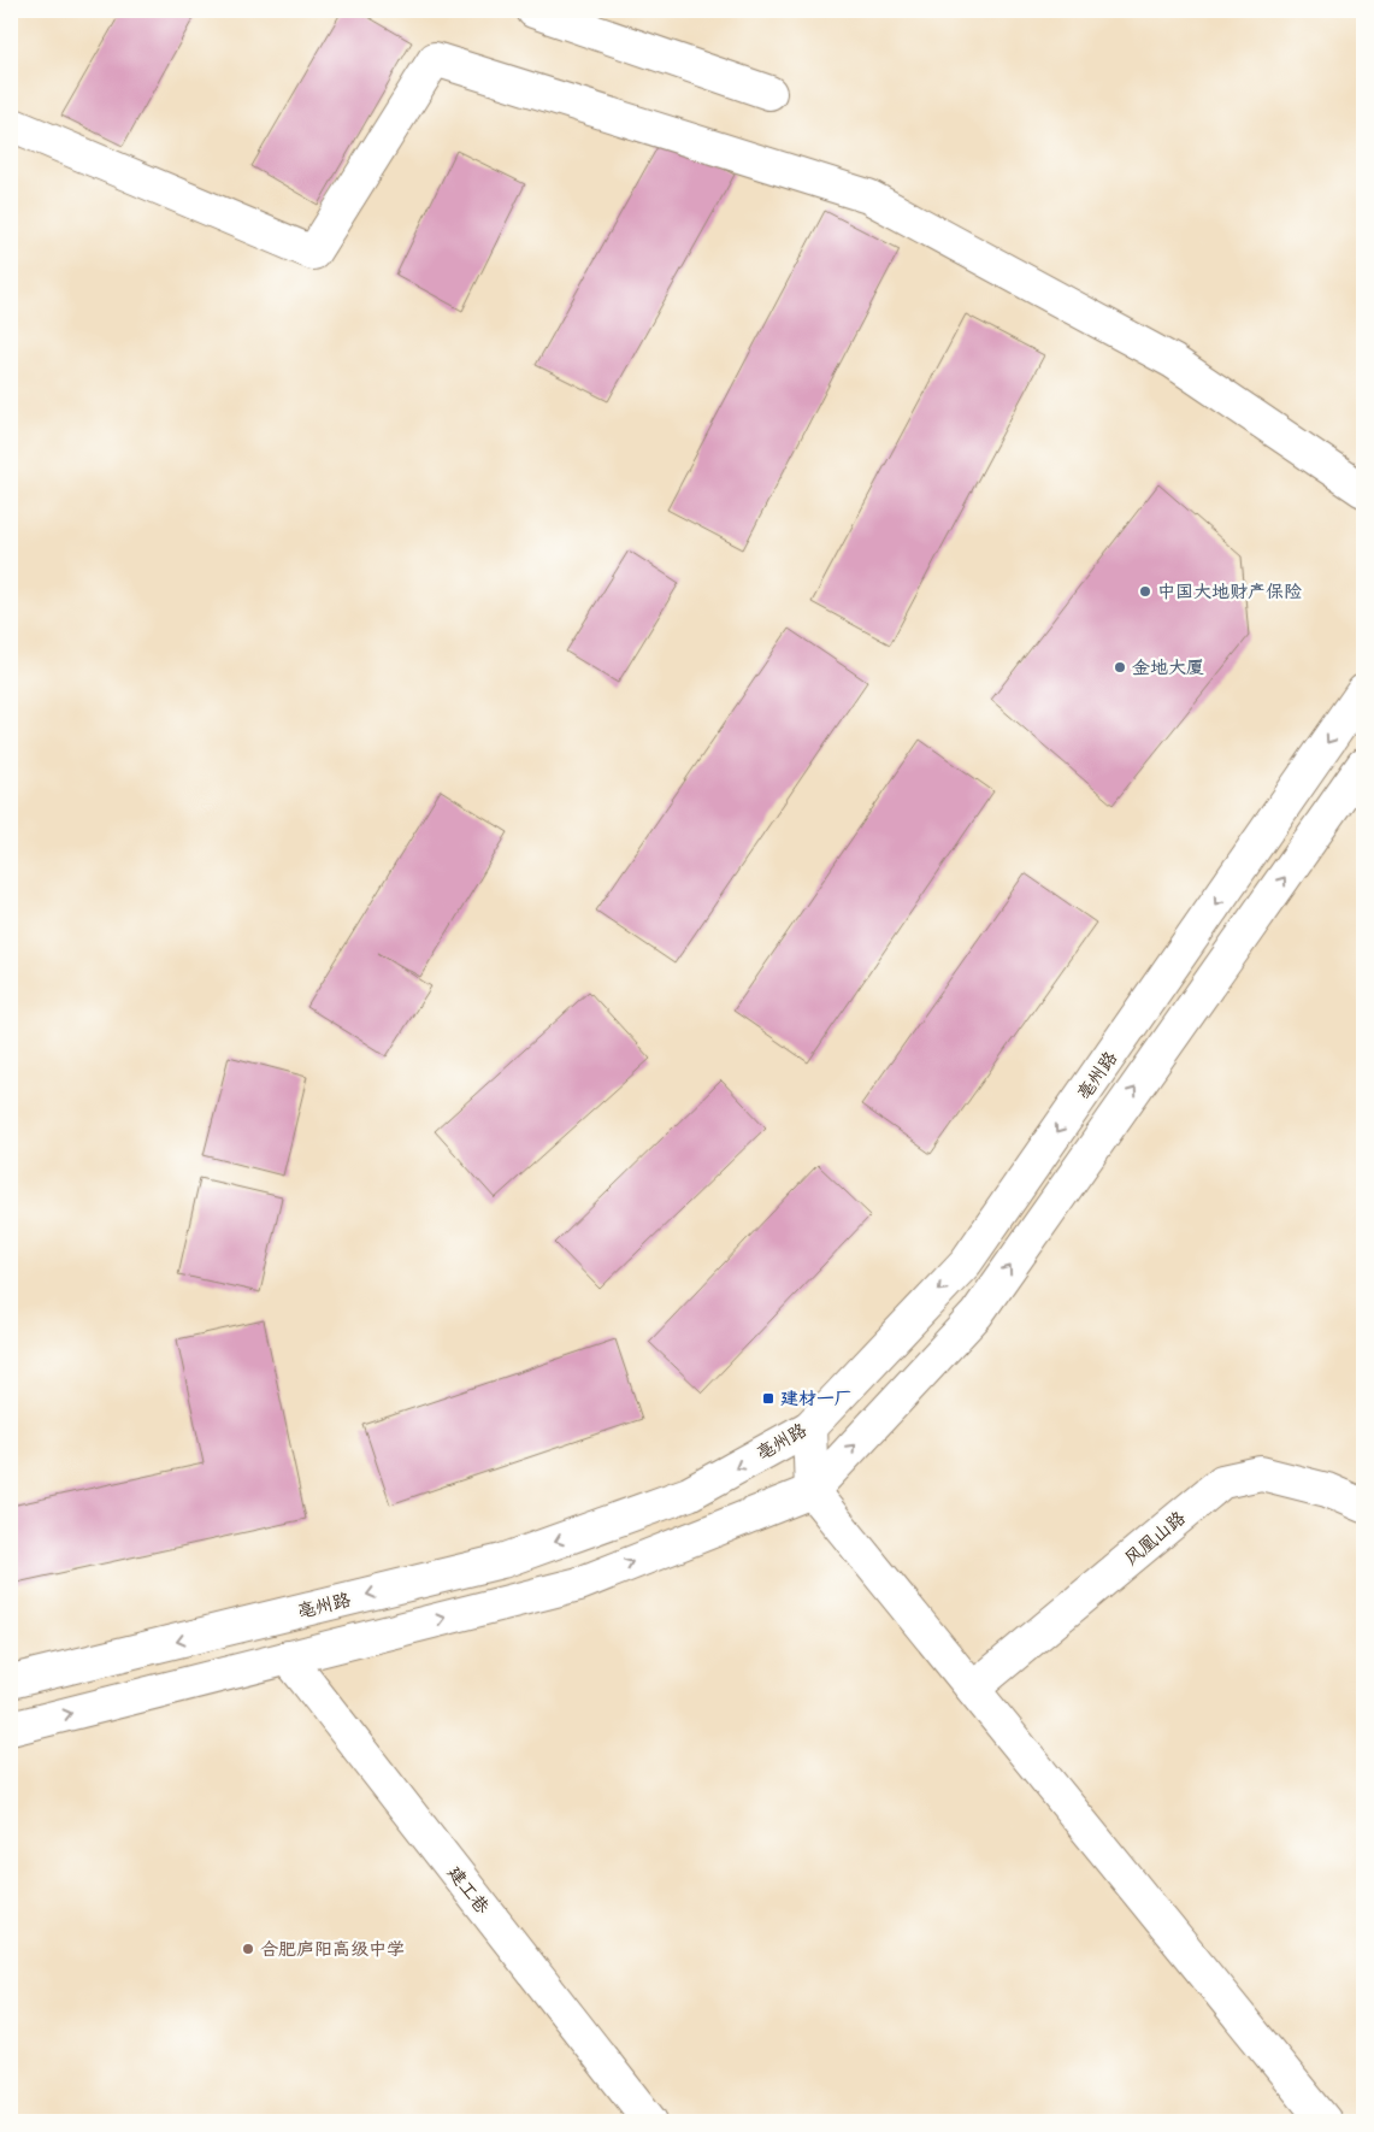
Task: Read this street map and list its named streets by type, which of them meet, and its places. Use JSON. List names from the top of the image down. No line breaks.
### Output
{"streets":{"main road":["亳州路","风凰山路","建工巷"]},"places":{"other":["中国大地财产保险","金地大厦","合肥庐阳高级中学"],"transit":["建材一厂"]}}
